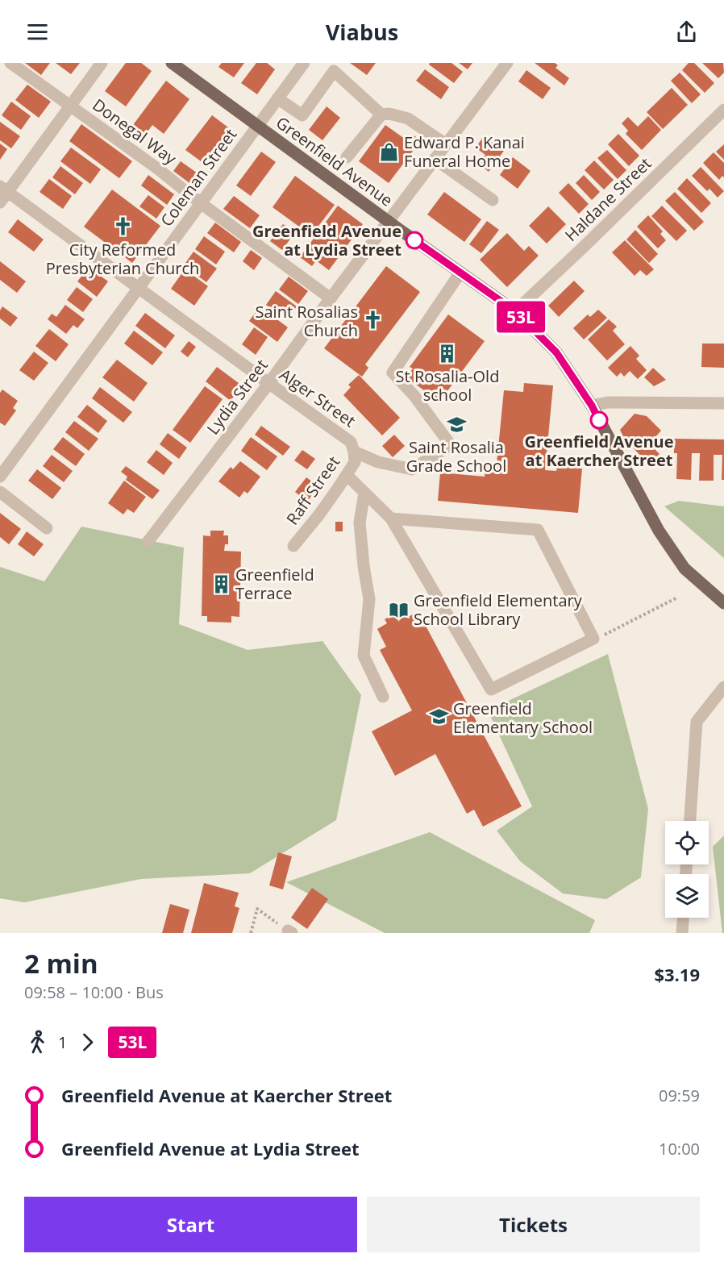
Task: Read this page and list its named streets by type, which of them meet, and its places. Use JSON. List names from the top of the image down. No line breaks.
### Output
{"streets":{"main road":["Greenfield Avenue"],"street":["Donegal Way","Coleman Street","Haldane Street","Lydia Street","Alger Street","Raff Street"]},"crossings":[["Donegal Way","Coleman Street"],["Donegal Way","Lydia Street"],["Greenfield Avenue","Coleman Street"],["Greenfield Avenue","Haldane Street"],["Greenfield Avenue","Lydia Street"],["Coleman Street","Alger Street"],["Lydia Street","Alger Street"],["Alger Street","Raff Street"]],"places":{"shop":["Edward P. Kanai Funeral Home"],"church":["City Reformed Presbyterian Church","Saint Rosalias Church"],"other":["Greenfield Avenue at Lydia Street","Greenfield Avenue at Kaercher Street"],"building":["St Rosalia-Old school","Greenfield Terrace"],"school or university":["Saint Rosalia Grade School","Greenfield Elementary School"],"library":["Greenfield Elementary School Library"]},"lines":["bus line 53L"],"page":{"header":"Viabus","on_map":"53L","heading":["2 min","09:58 – 10:00 · Bus","$3.19"],"legs":["1","53L"],"list":[{"name":"Greenfield Avenue at Kaercher Street","value":"09:59"},{"name":"Greenfield Avenue at Lydia Street","value":"10:00"}],"buttons":["Start","Tickets"]}}
